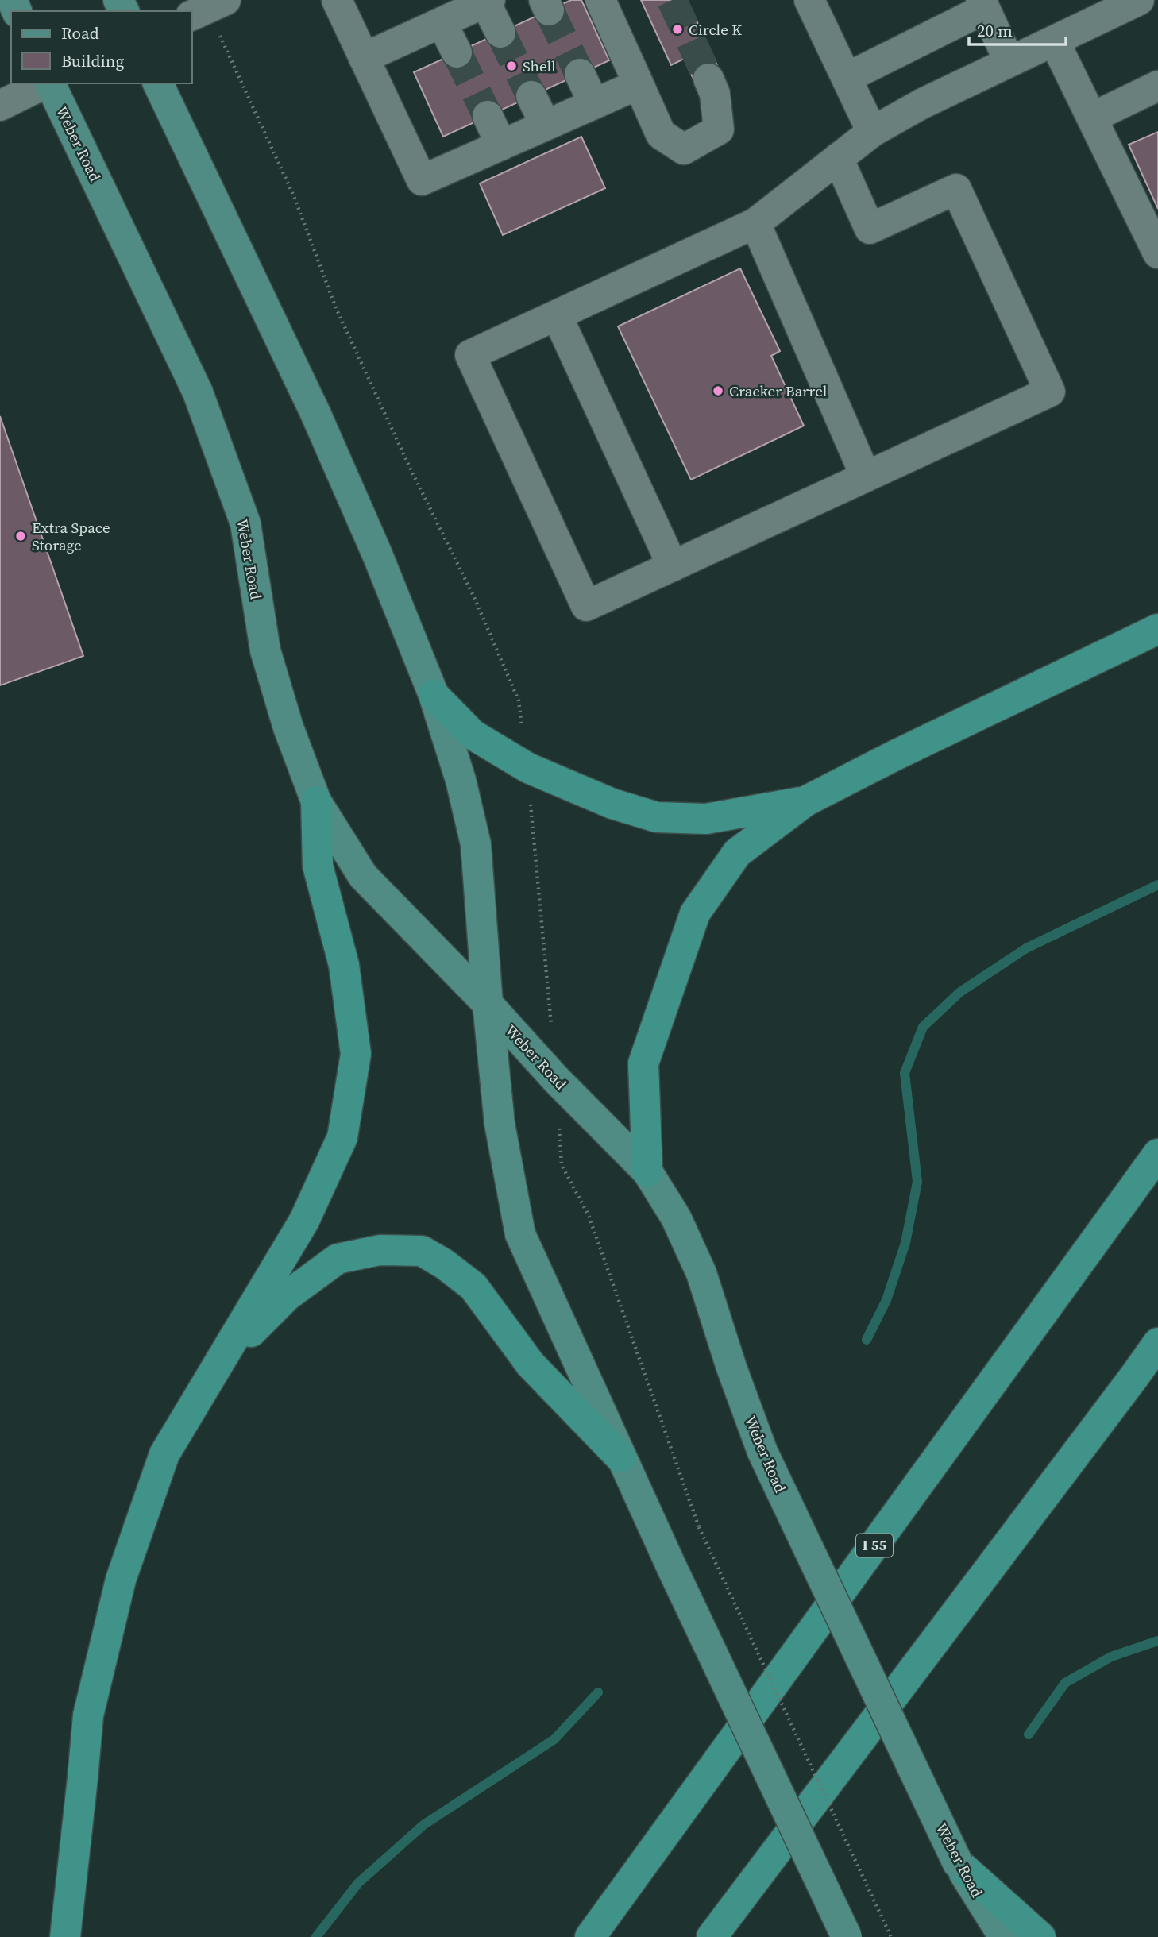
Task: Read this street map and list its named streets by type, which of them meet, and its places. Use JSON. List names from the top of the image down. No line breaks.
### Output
{"streets":{"highway":["I 55"],"main road":["Weber Road"]},"places":["Circle K","Shell","Cracker Barrel","Extra Space Storage"],"legend":["Road","Building"],"scale_bar":"20 m"}
